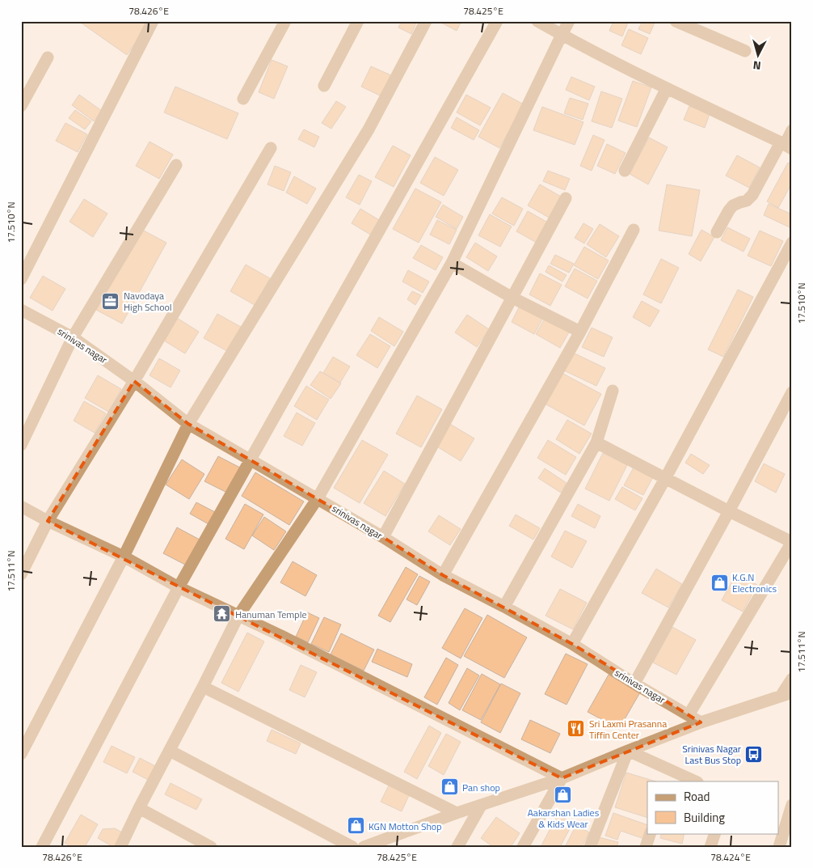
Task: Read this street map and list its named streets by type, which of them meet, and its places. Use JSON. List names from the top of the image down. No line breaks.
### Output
{"streets":{"street":["srinivas nagar"]},"places":{"office":["Navodaya High School"],"shop":["K.G.N Electronics","Pan shop","Aakarshan Ladies & Kids Wear","KGN Motton Shop"],"temple":["Hanuman Temple"],"restaurant":["Sri Laxmi Prasanna Tiffin Center"],"bus stop":["Srinivas Nagar Last Bus Stop"]},"legend":["Road","Building"],"north":"bottom","coordinates":["78.426°E","78.425°E","17.510°N","17.511°N","78.424°E"]}
